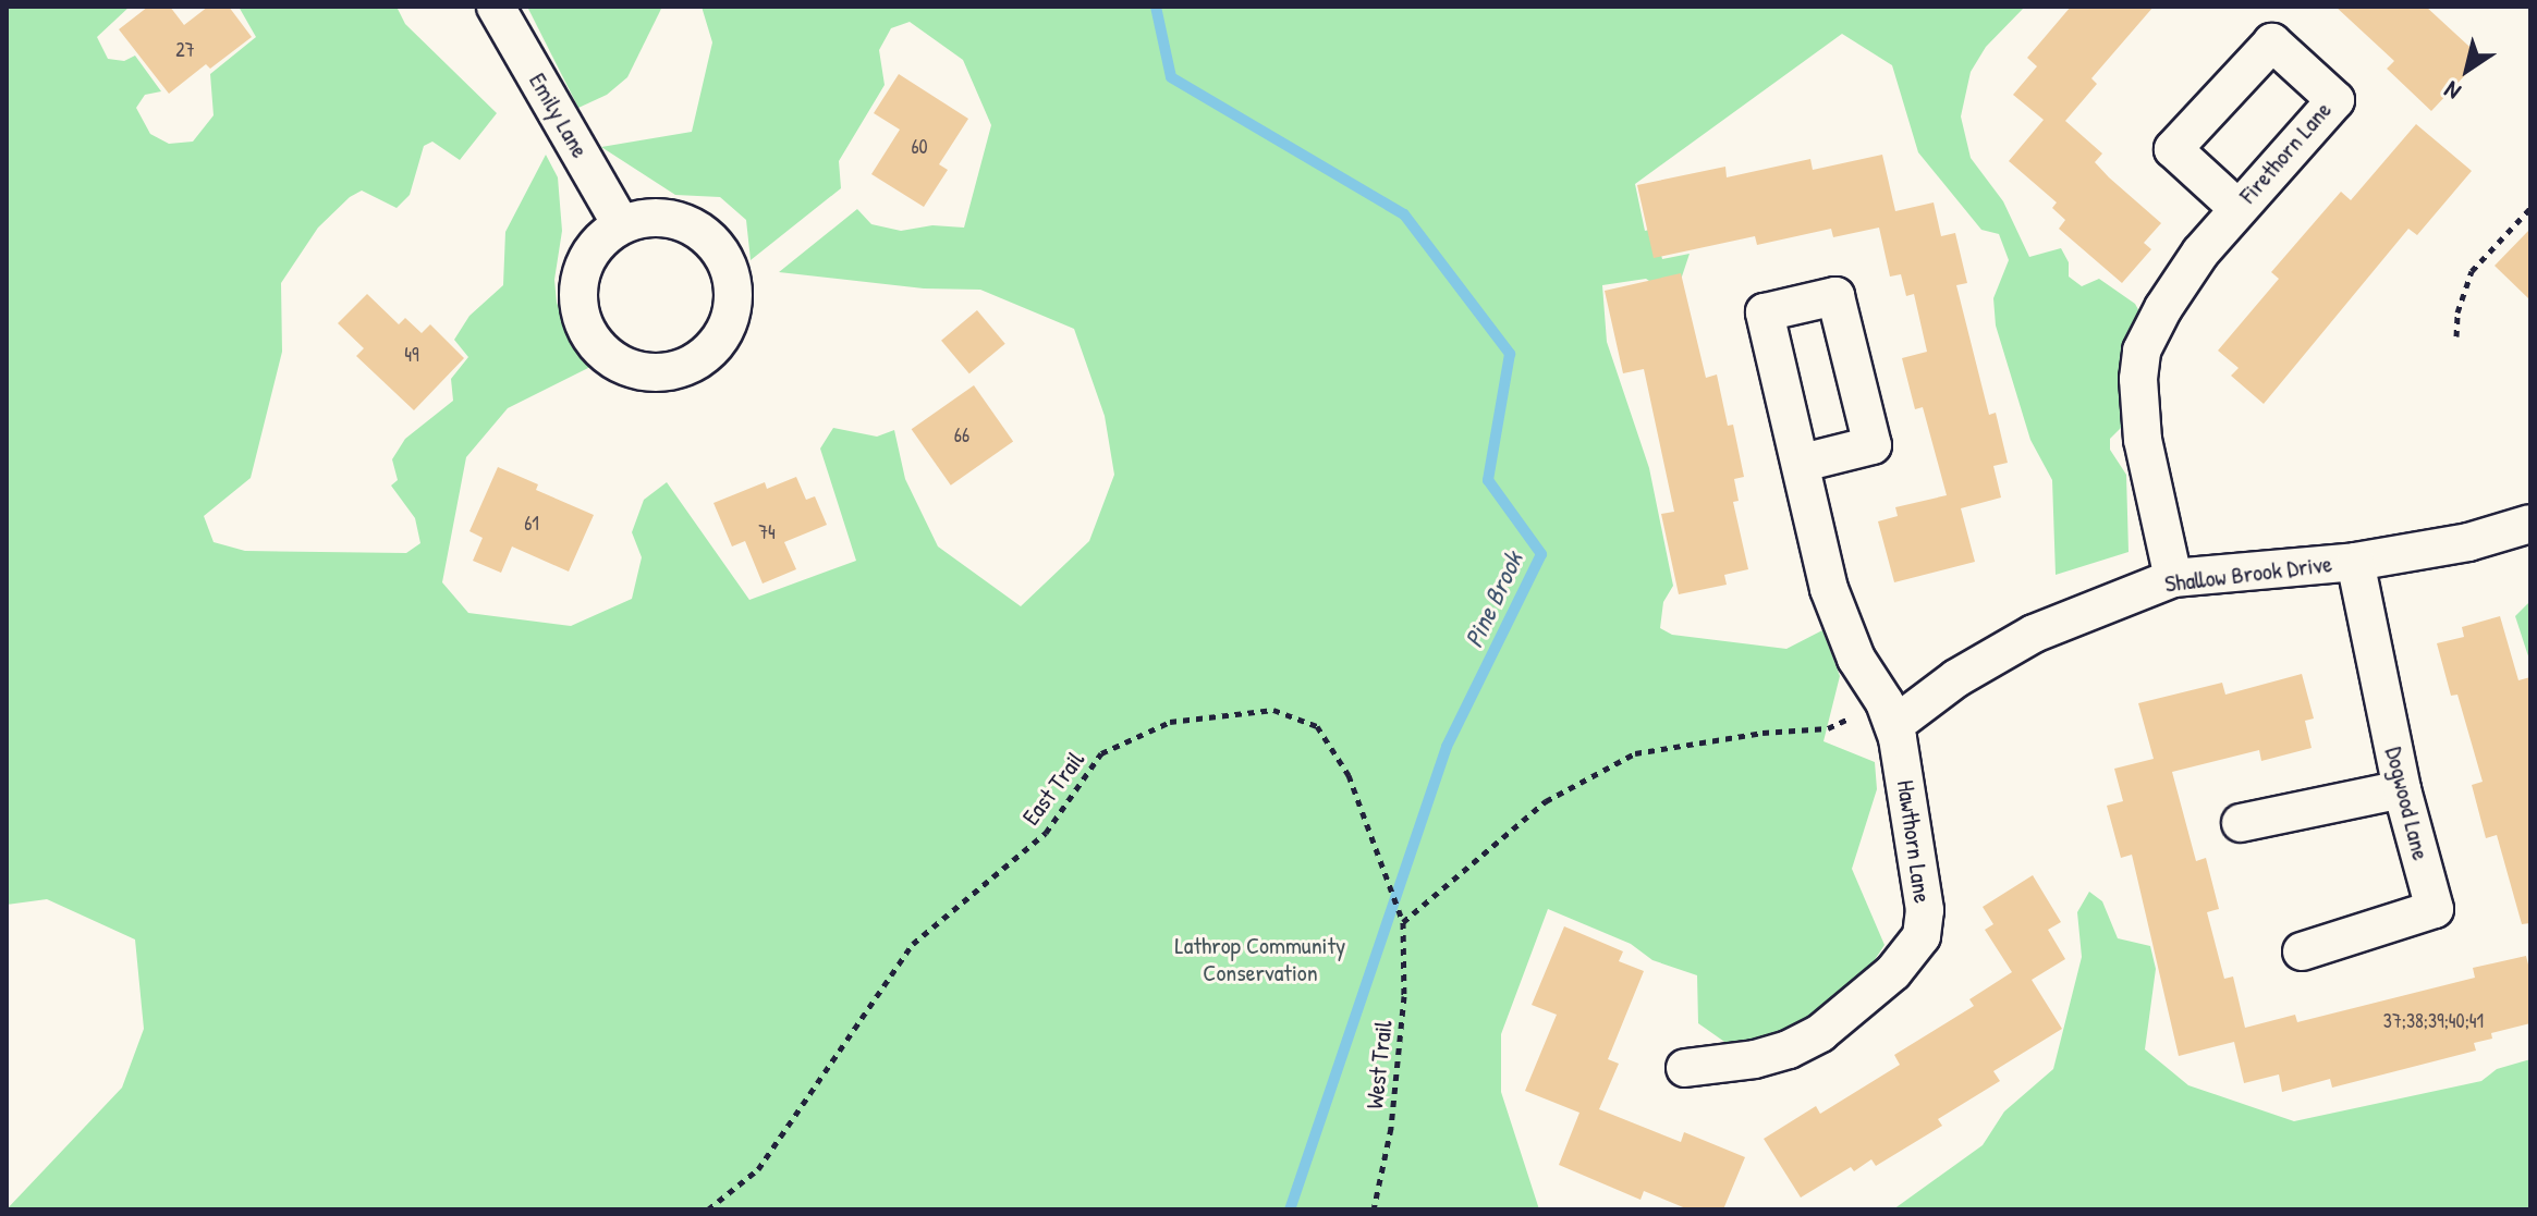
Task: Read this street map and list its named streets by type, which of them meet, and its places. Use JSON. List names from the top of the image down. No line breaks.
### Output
{"streets":{"street":["Emily Lane","Firethorn Lane","Shallow Brook Drive","Dogwood Lane","Hawthorn Lane"],"path":["East Trail","West Trail"]},"crossings":[["Firethorn Lane","Shallow Brook Drive"],["Shallow Brook Drive","Dogwood Lane"],["Shallow Brook Drive","Hawthorn Lane"],["East Trail","West Trail"]],"water":["Pine Brook"],"parks":["Lathrop Community Conservation"],"house_numbers":["27","60","49","66","61","74","37;38;39;40;41"],"north":"bottom left"}
